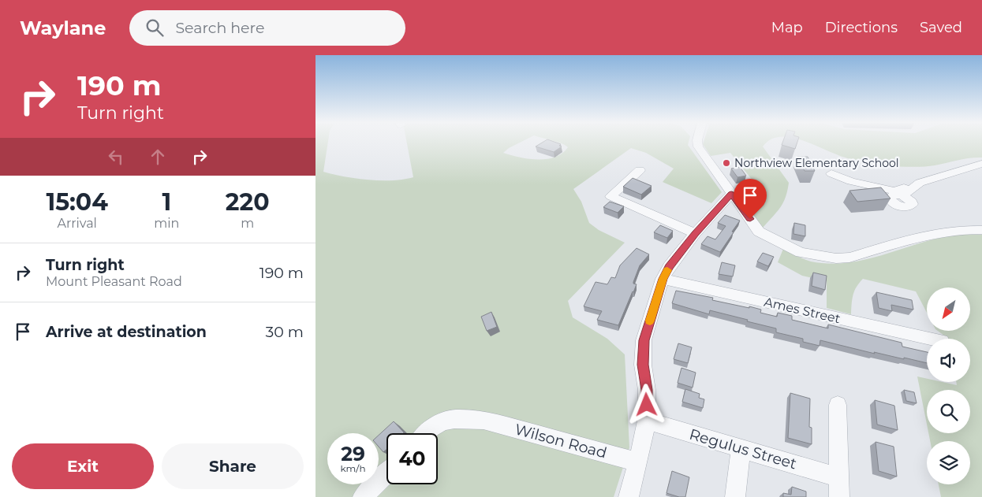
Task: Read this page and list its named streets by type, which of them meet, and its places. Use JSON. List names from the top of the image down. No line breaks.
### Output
{"streets":{"street":["Ames Street","Wilson Road","Regulus Street"]},"places":["Northview Elementary School"],"north":"bottom left","page":{"header":"Waylane","search":"Search here","nav":["Map","Directions","Saved"],"turn":["190 m","Turn right"],"eta":["15:04","Arrival","1","min","220","m"],"list":[{"name":"Turn right","note":"Mount Pleasant Road","value":"190 m"},{"name":"Arrive at destination","value":"30 m"}],"speed":"29 km/h","limit":"40","buttons":["Exit","Share"]}}
